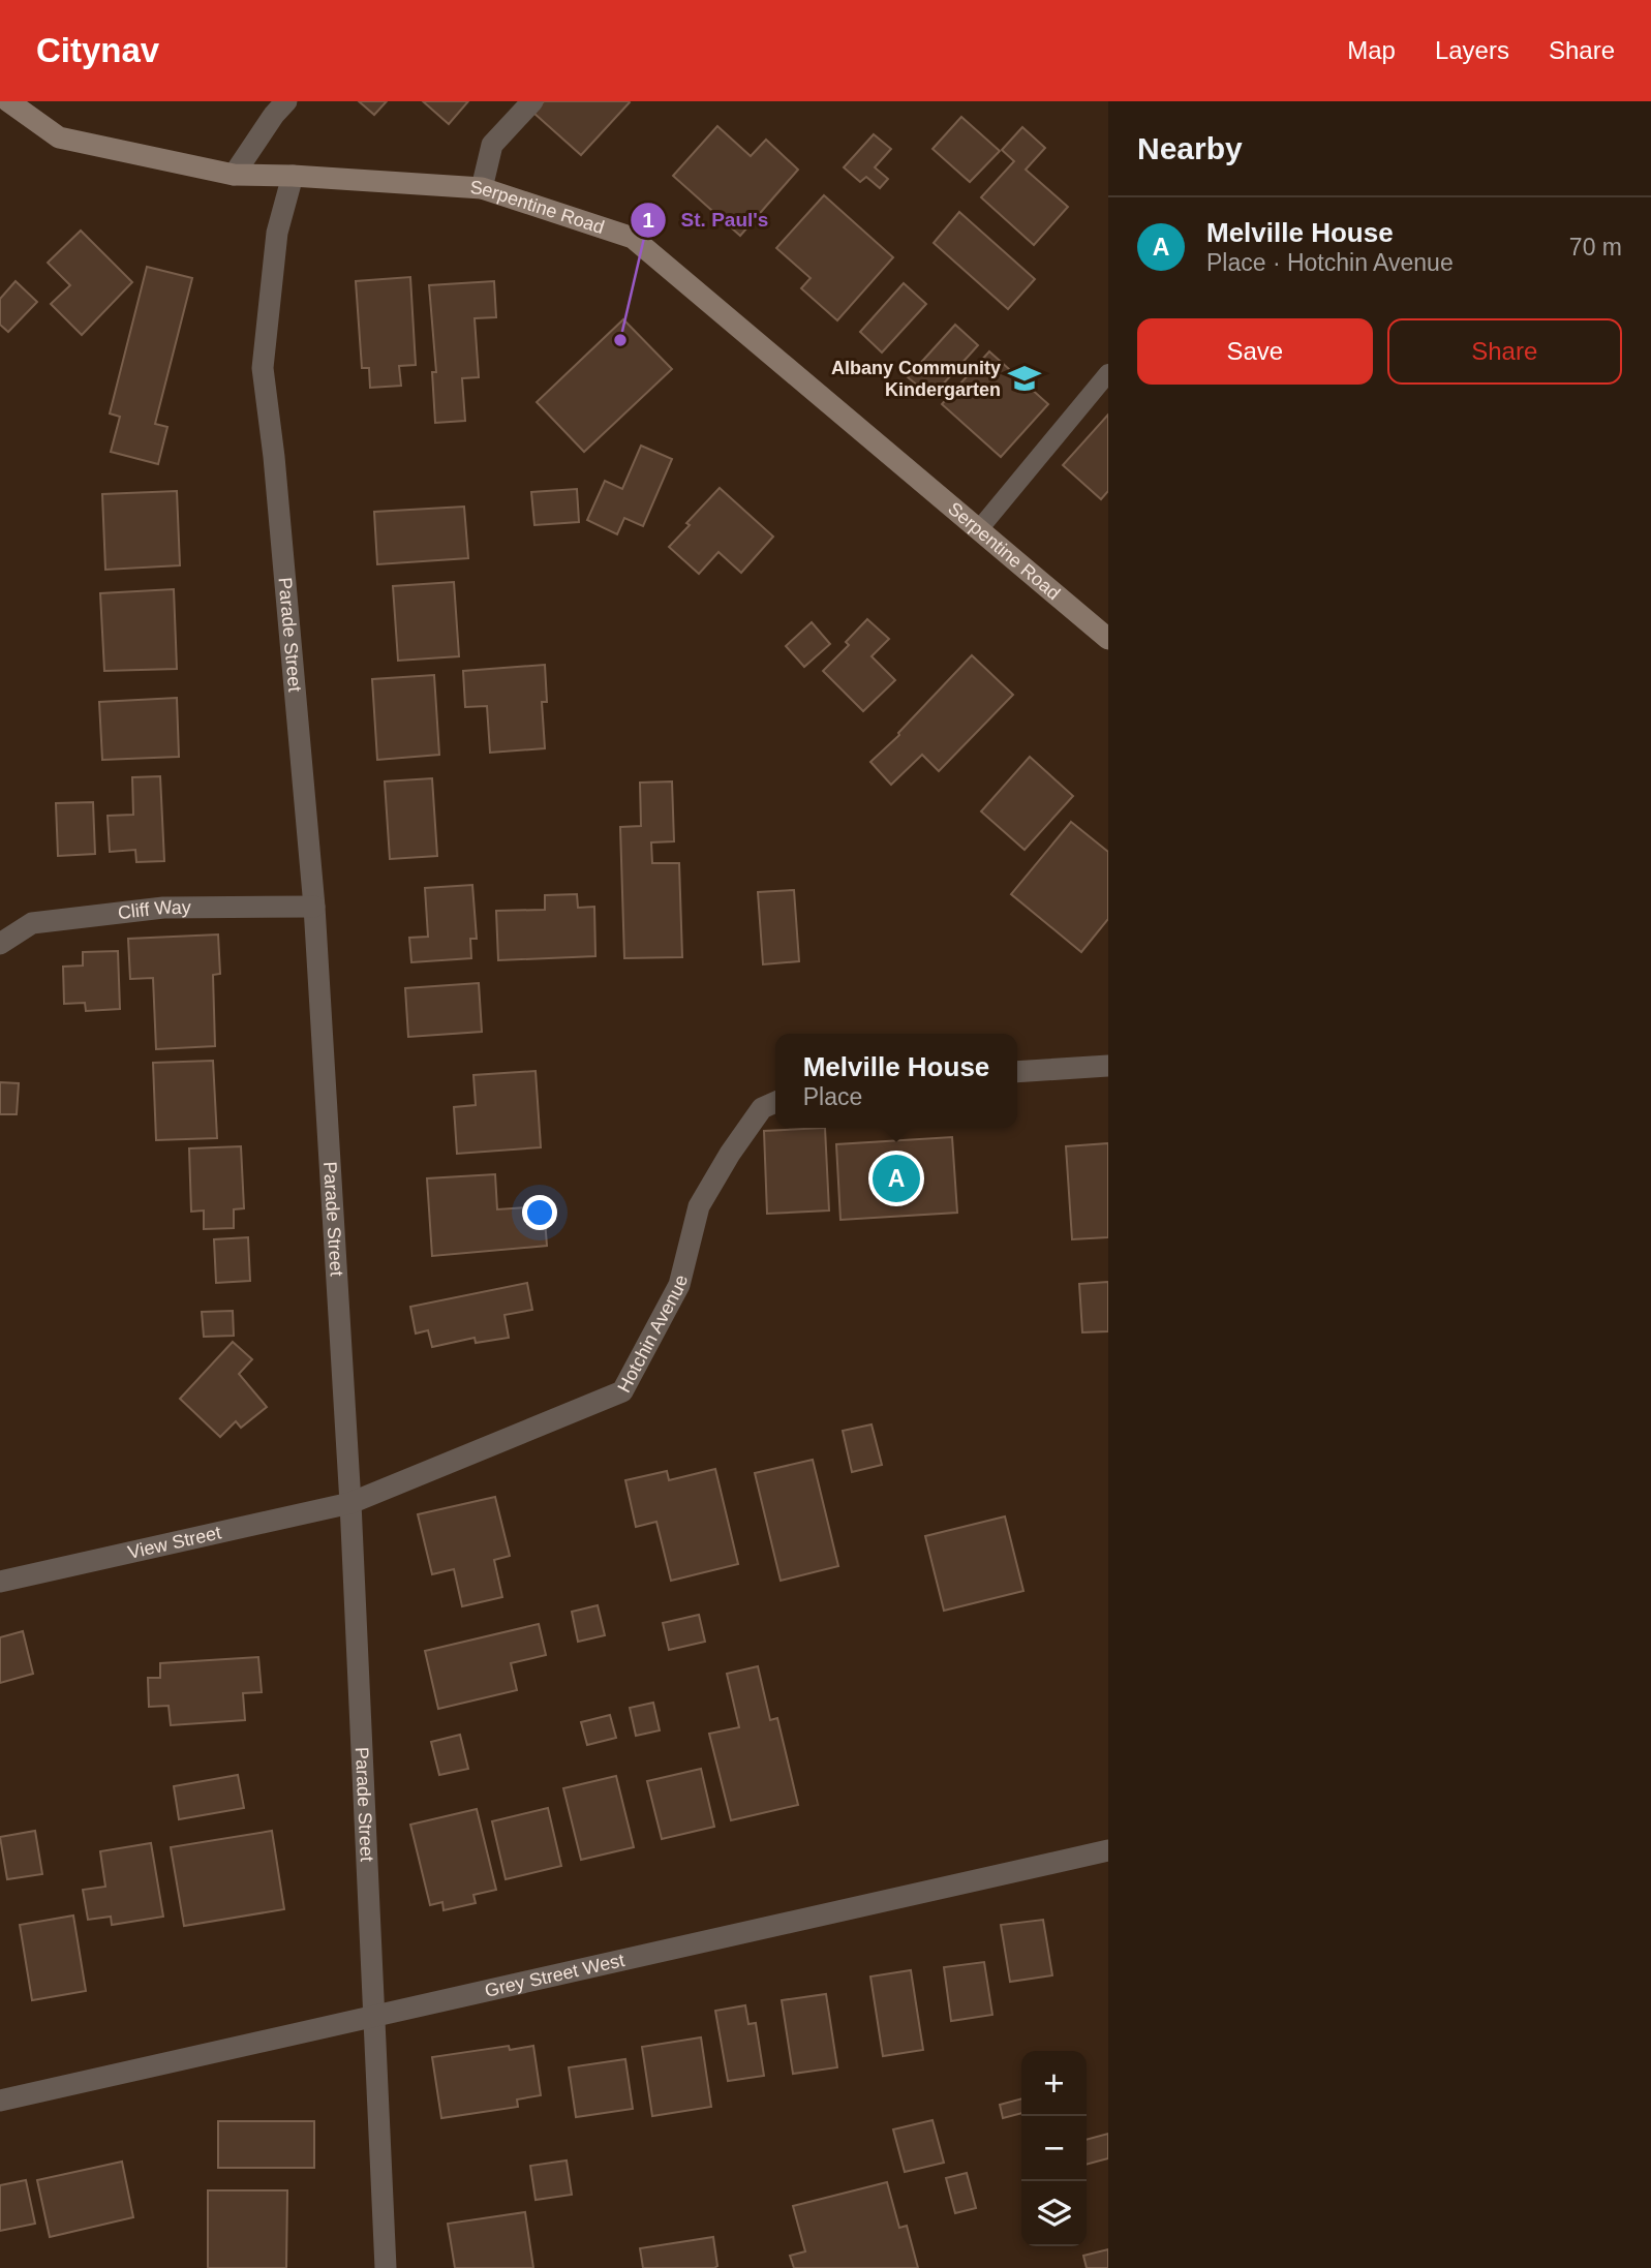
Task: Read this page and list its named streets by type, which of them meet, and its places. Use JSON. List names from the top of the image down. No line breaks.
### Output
{"streets":{"street":["Serpentine Road","Parade Street","Cliff Way","Hotchin Avenue","View Street","Grey Street West"]},"crossings":[["Serpentine Road","Parade Street"],["Parade Street","Cliff Way"],["Parade Street","Hotchin Avenue"],["Parade Street","View Street"],["Parade Street","Grey Street West"],["Hotchin Avenue","View Street"]],"places":{"other":["St. Paul's"],"school or university":["Albany Community Kindergarten"]},"page":{"header":"Citynav","nav":["Map","Layers","Share"],"heading":"Nearby","list":[{"mark":"A","name":"Melville House","note":"Place · Hotchin Avenue","value":"70 m"}],"buttons":["Save","Share"],"popup":["Melville House","Place"],"pins":"A","map_buttons":["+","−"]}}
